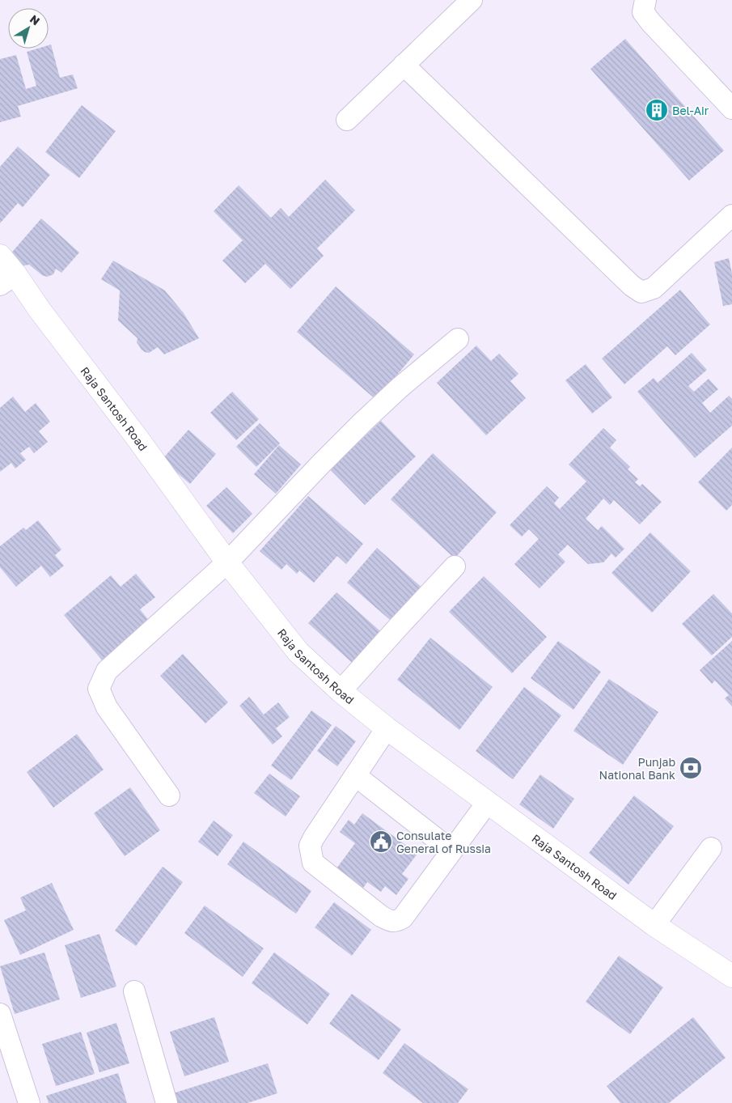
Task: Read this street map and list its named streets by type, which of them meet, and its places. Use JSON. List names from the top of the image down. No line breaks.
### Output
{"streets":{"main road":["Raja Santosh Road"]},"places":{"building":["Bel-Air"],"bank":["Punjab National Bank"],"public building":["Consulate General of Russia"]},"north":"top right"}
